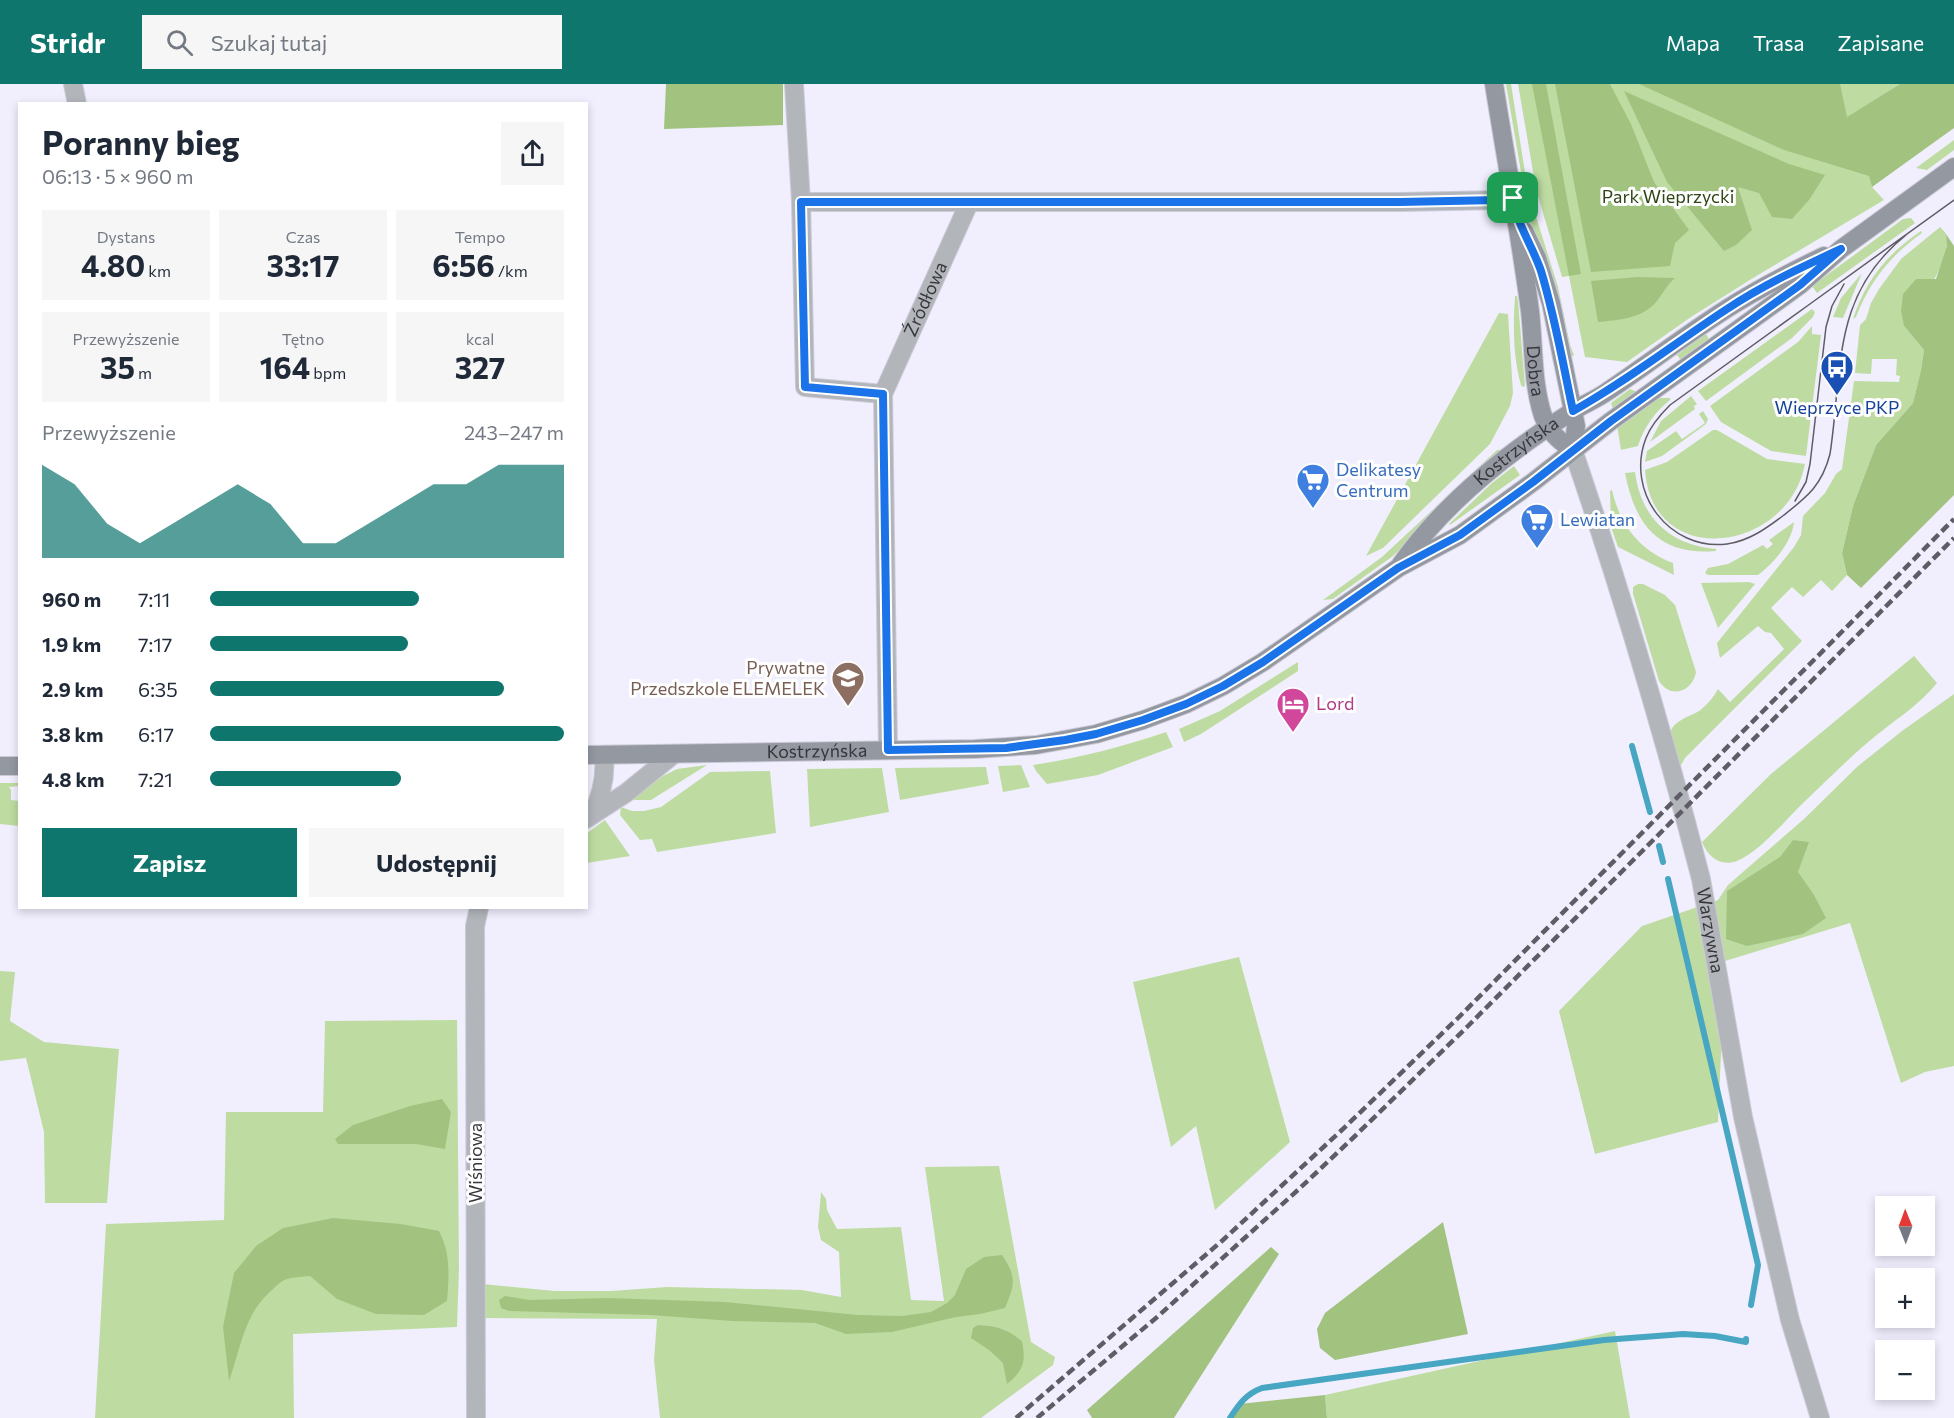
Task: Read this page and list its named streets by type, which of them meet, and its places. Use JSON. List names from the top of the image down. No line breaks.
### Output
{"streets":{"main road":["Dobra","Kostrzyńska"],"street":["Źródłowa","Warzywna","Wiśniowa"]},"crossings":[["Źródłowa","Kostrzyńska"],["Dobra","Kostrzyńska"],["Dobra","Warzywna"],["Kostrzyńska","Warzywna"]],"parks":["Park Wieprzycki"],"places":{"bus stop":["Wieprzyce PKP"],"supermarket":["Delikatesy Centrum","Lewiatan"],"school or university":["Prywatne Przedszkole ELEMELEK"],"hotel":["Lord"]},"north":"top","page":{"header":"Stridr","search":"Szukaj tutaj","nav":["Mapa","Trasa","Zapisane"],"heading":["Poranny bieg","06:13 · 5 × 960 m"],"stats":[["Dystans","4.80 km"],["Czas","33:17"],["Tempo","6:56 /km"],["Przewyższenie","35 m"],["Tętno","164 bpm"],["kcal","327"]],"chart":["Przewyższenie","243–247 m"],"list":[{"name":"960 m","note":"7:11"},{"name":"1.9 km","note":"7:17"},{"name":"2.9 km","note":"6:35"},{"name":"3.8 km","note":"6:17"},{"name":"4.8 km","note":"7:21"}],"buttons":["Zapisz","Udostępnij"],"map_buttons":["+","−"]}}
